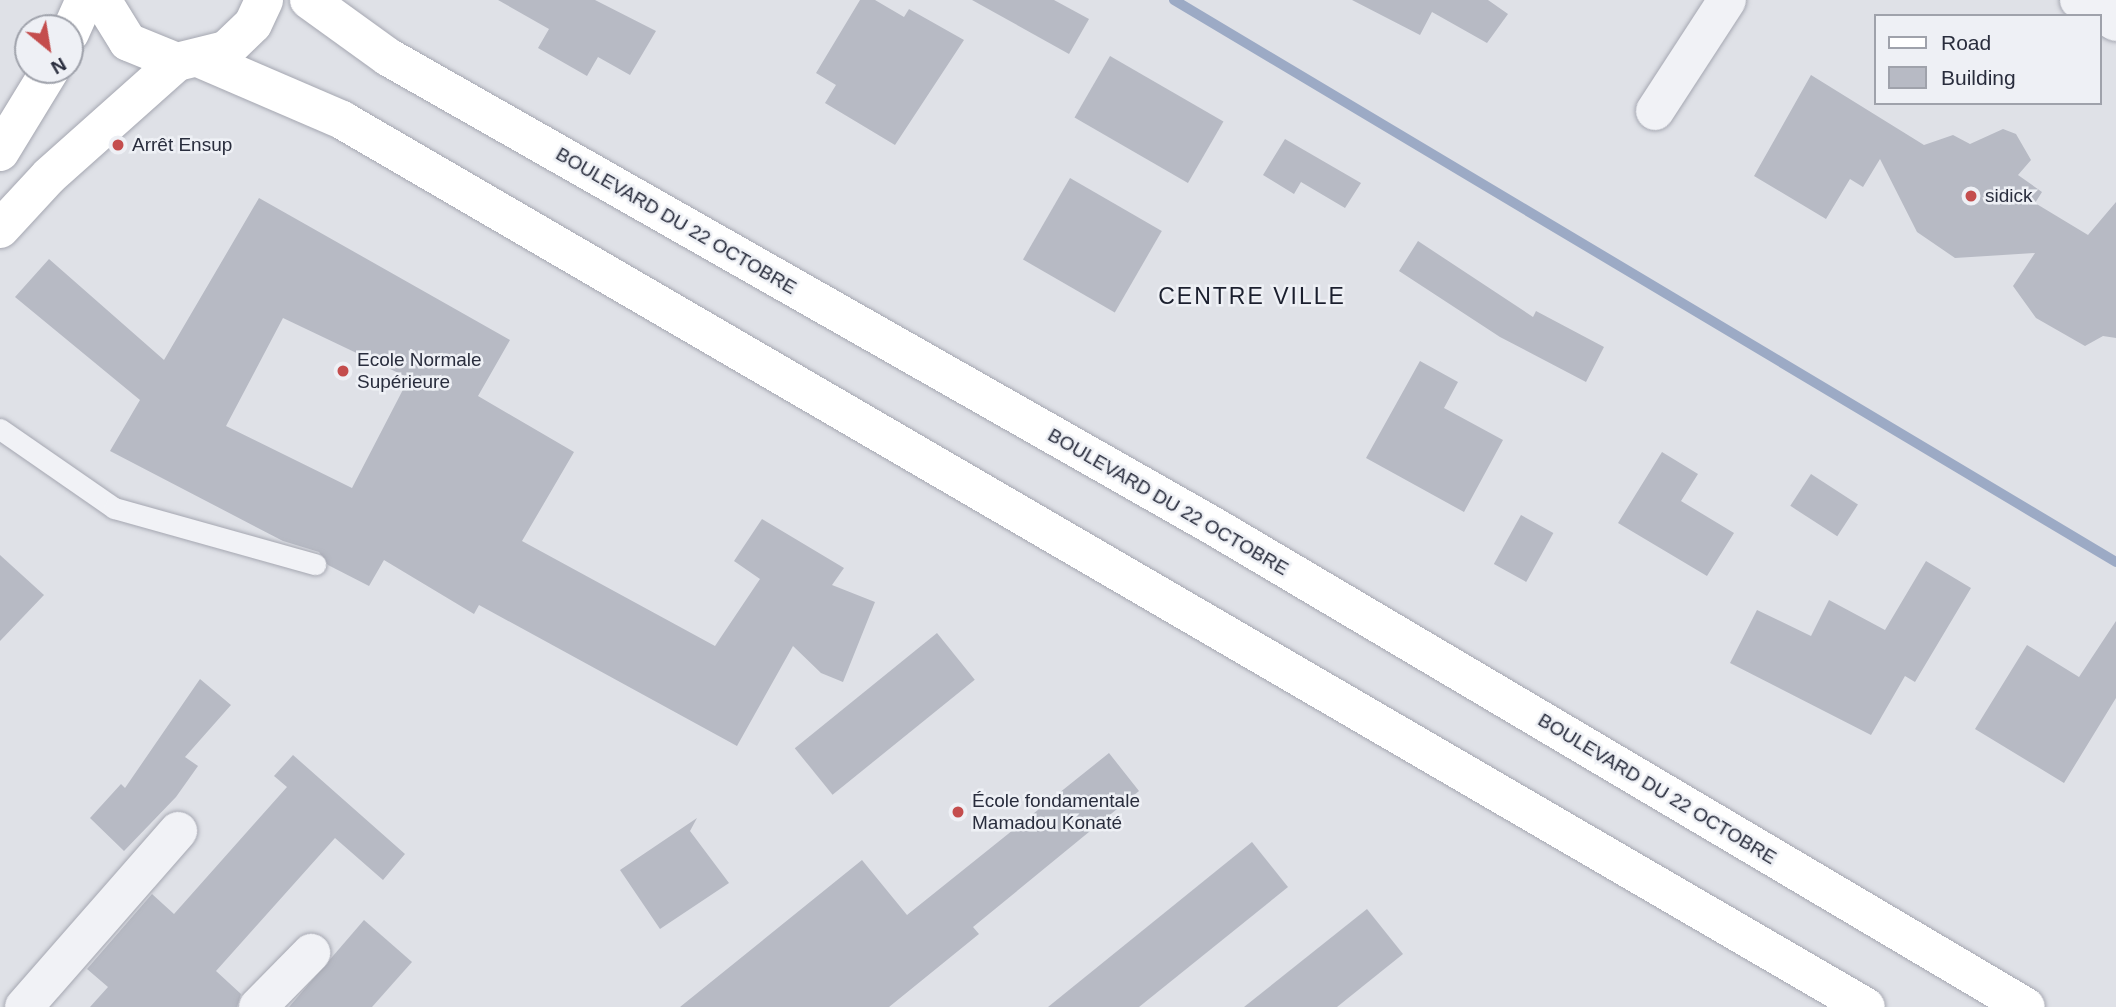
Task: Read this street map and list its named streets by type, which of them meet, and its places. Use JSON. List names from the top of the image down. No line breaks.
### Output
{"streets":{"main road":["BOULEVARD DU 22 OCTOBRE"]},"districts":["CENTRE VILLE"],"places":["Arrêt Ensup","sidick","Ecole Normale Supérieure","École fondamentale Mamadou Konaté"],"legend":["Road","Building"],"north":"bottom right"}
